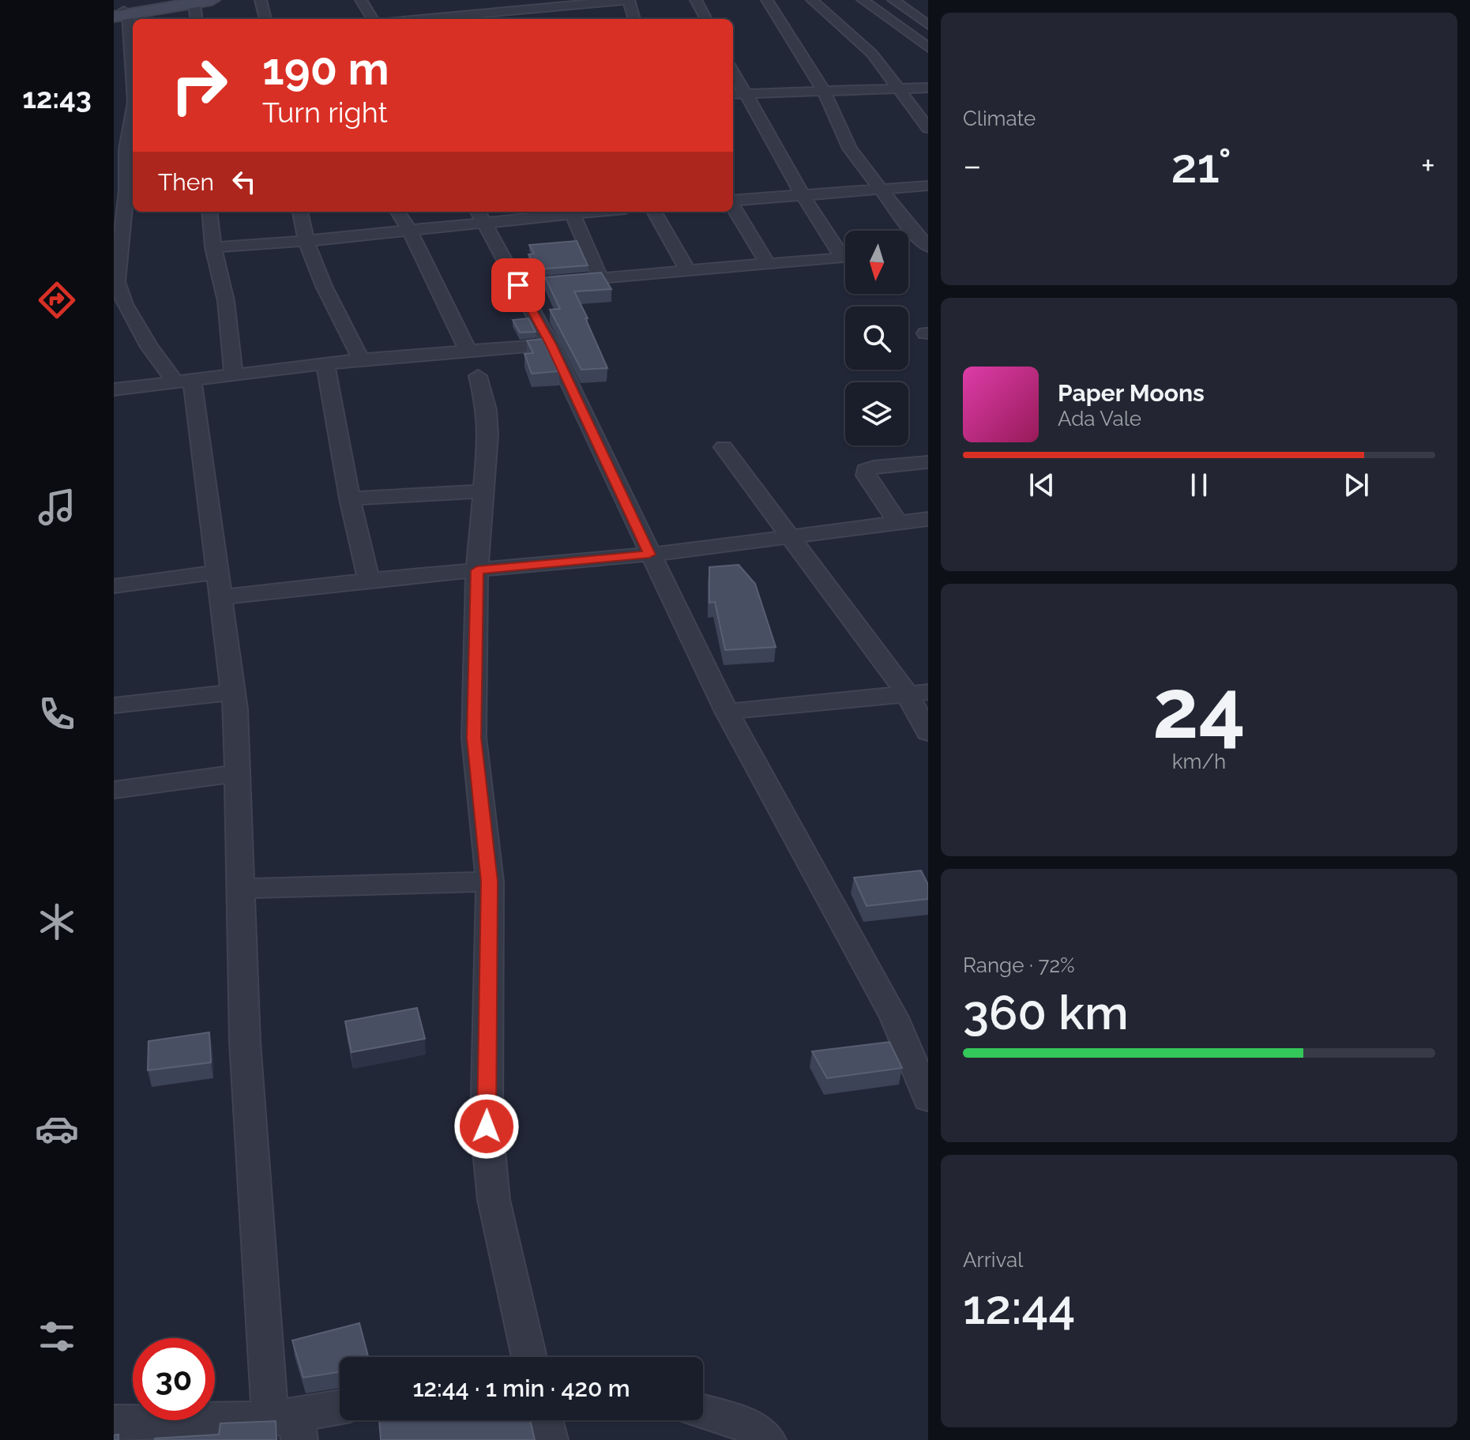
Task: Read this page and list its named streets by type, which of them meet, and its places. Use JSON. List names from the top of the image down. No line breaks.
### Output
{"north":"bottom","page":{"tabs":"12:43","tile":["Climate",["24","km/h"],["Range · 72%","360 km"],["Arrival","12:44"]],"turn":["190 m","Turn right"],"heat":["−","21°","+"],"then":"Then","song":["Paper Moons","Ada Vale"],"limit":"30","trip":"12:44 · 1 min · 420 m"}}
